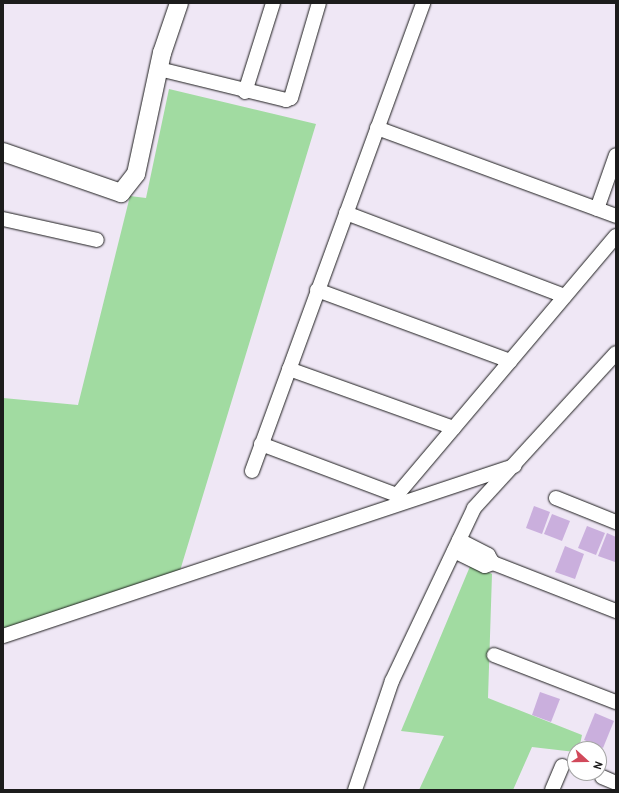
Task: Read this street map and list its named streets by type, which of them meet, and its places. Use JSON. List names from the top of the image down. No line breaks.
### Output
{"north":"right"}
